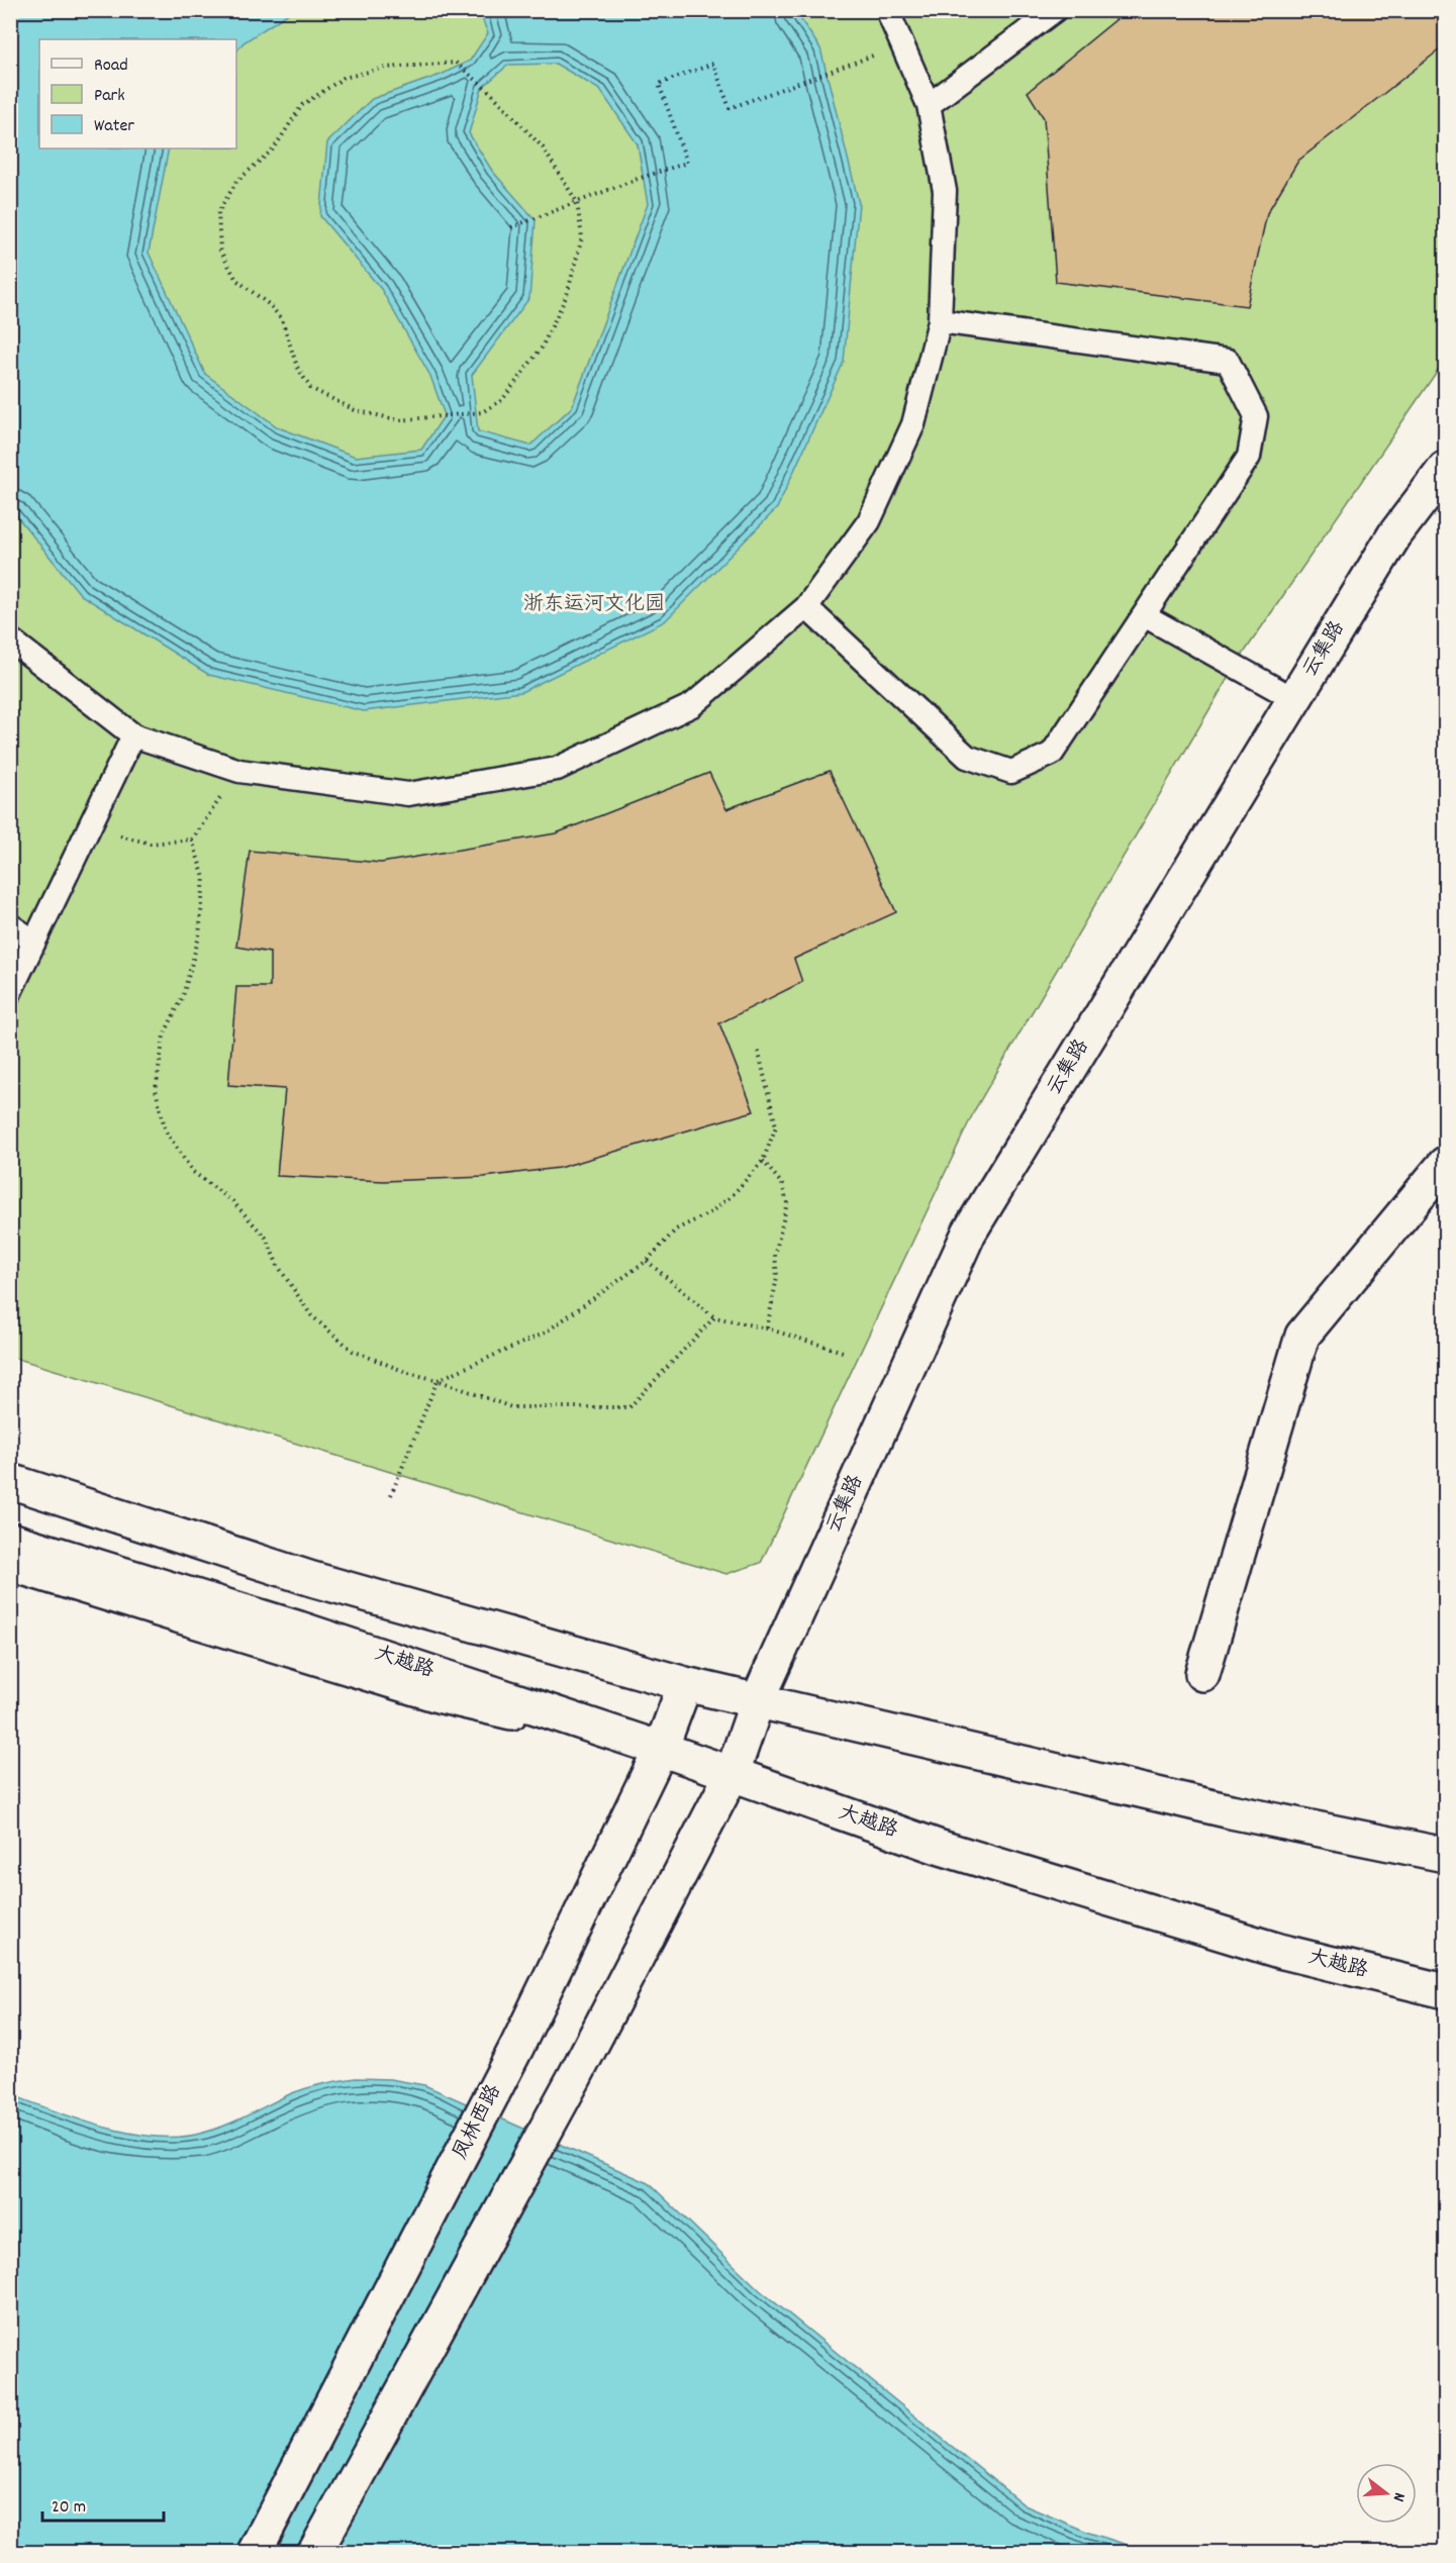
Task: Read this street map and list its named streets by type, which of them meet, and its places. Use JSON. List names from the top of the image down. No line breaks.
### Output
{"streets":{"main road":["云集路","大越路","凤林西路"]},"crossings":[["大越路","凤林西路"]],"parks":["浙东运河文化园"],"legend":["Road","Park","Water"],"scale_bar":"20 m","north":"right"}
